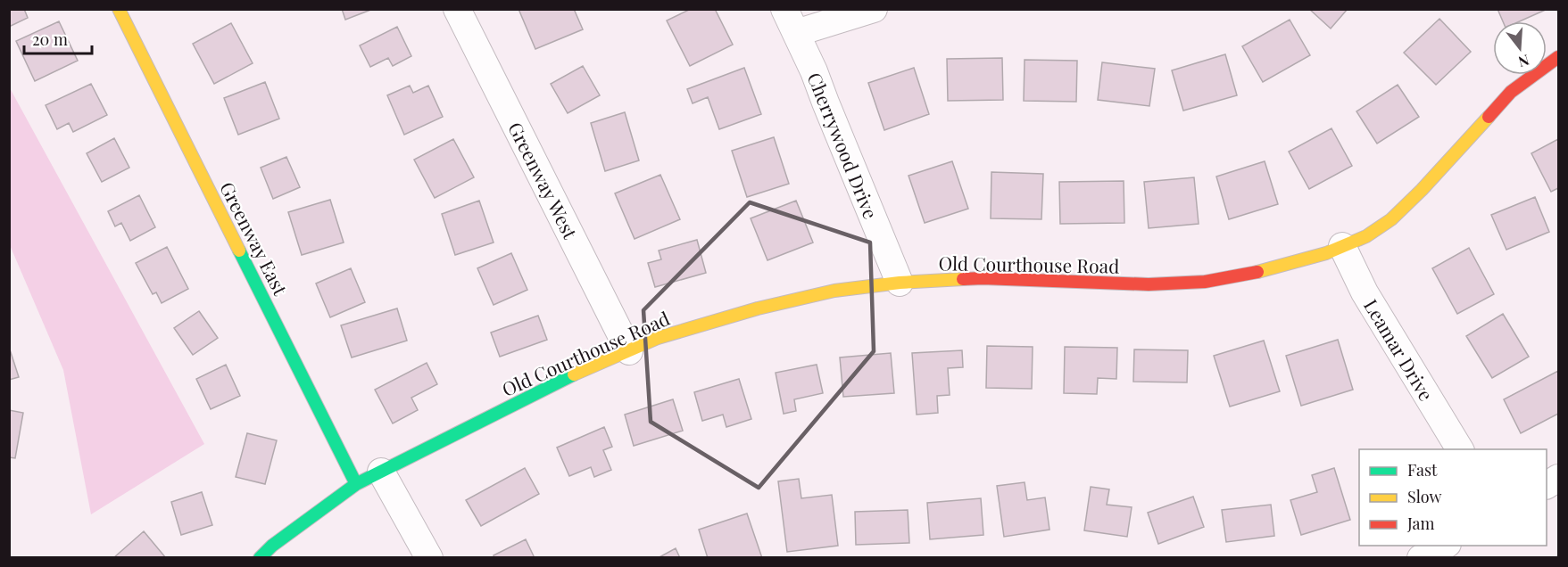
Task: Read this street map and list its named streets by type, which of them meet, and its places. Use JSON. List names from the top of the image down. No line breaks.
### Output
{"streets":{"street":["Cherrywood Drive","Greenway West","Greenway East","Old Courthouse Road","Leamar Drive"]},"crossings":[["Cherrywood Drive","Old Courthouse Road"],["Greenway West","Old Courthouse Road"],["Greenway East","Old Courthouse Road"],["Old Courthouse Road","Leamar Drive"]],"legend":["Fast","Slow","Jam"],"scale_bar":"20 m","north":"bottom"}
